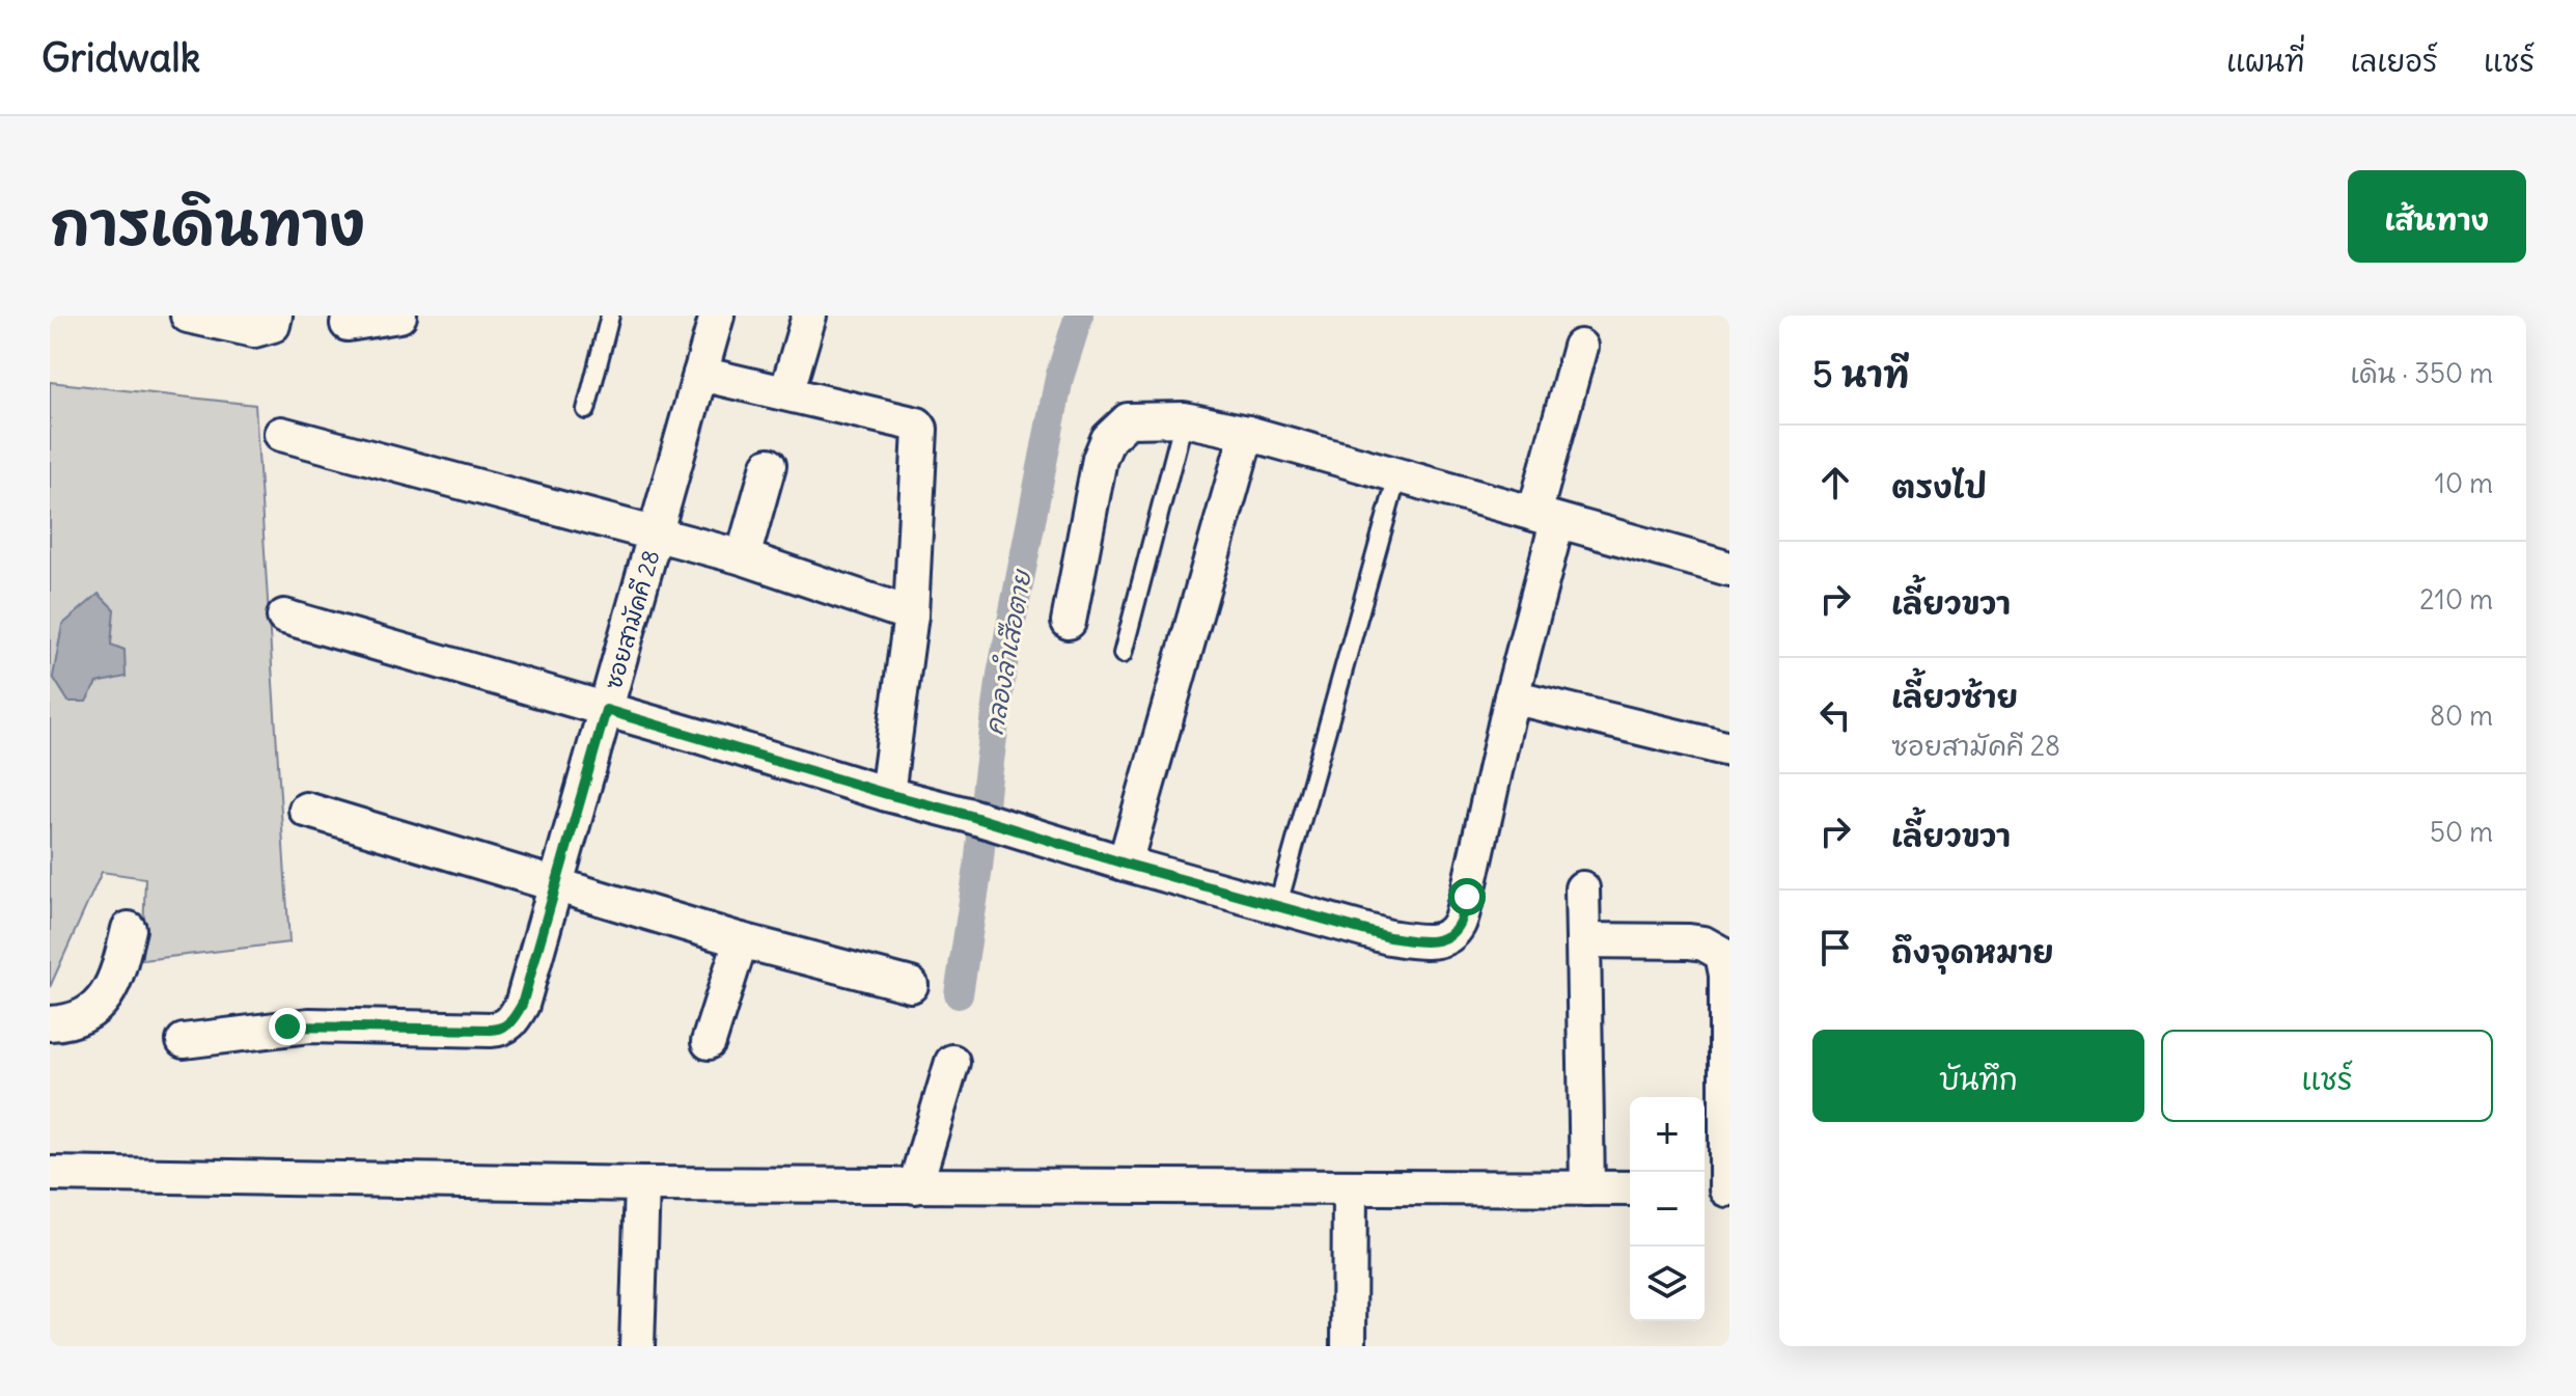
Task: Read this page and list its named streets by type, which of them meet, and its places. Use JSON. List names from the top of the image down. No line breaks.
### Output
{"streets":{"street":["ซอยสามัคคี 28"]},"water":["คลองลำเสือตาย"],"page":{"header":"Gridwalk","nav":["แผนที่","เลเยอร์","แชร์"],"title":"การเดินทาง","buttons":["เส้นทาง",["บันทึก","แชร์"]],"heading":["5 นาที","เดิน · 350 m"],"list":[["ตรงไป","10 m"],["เลี้ยวขวา","210 m"],["เลี้ยวซ้าย","ซอยสามัคคี 28","80 m"],["เลี้ยวขวา","50 m"],"ถึงจุดหมาย"],"map_buttons":["+","−"]}}
